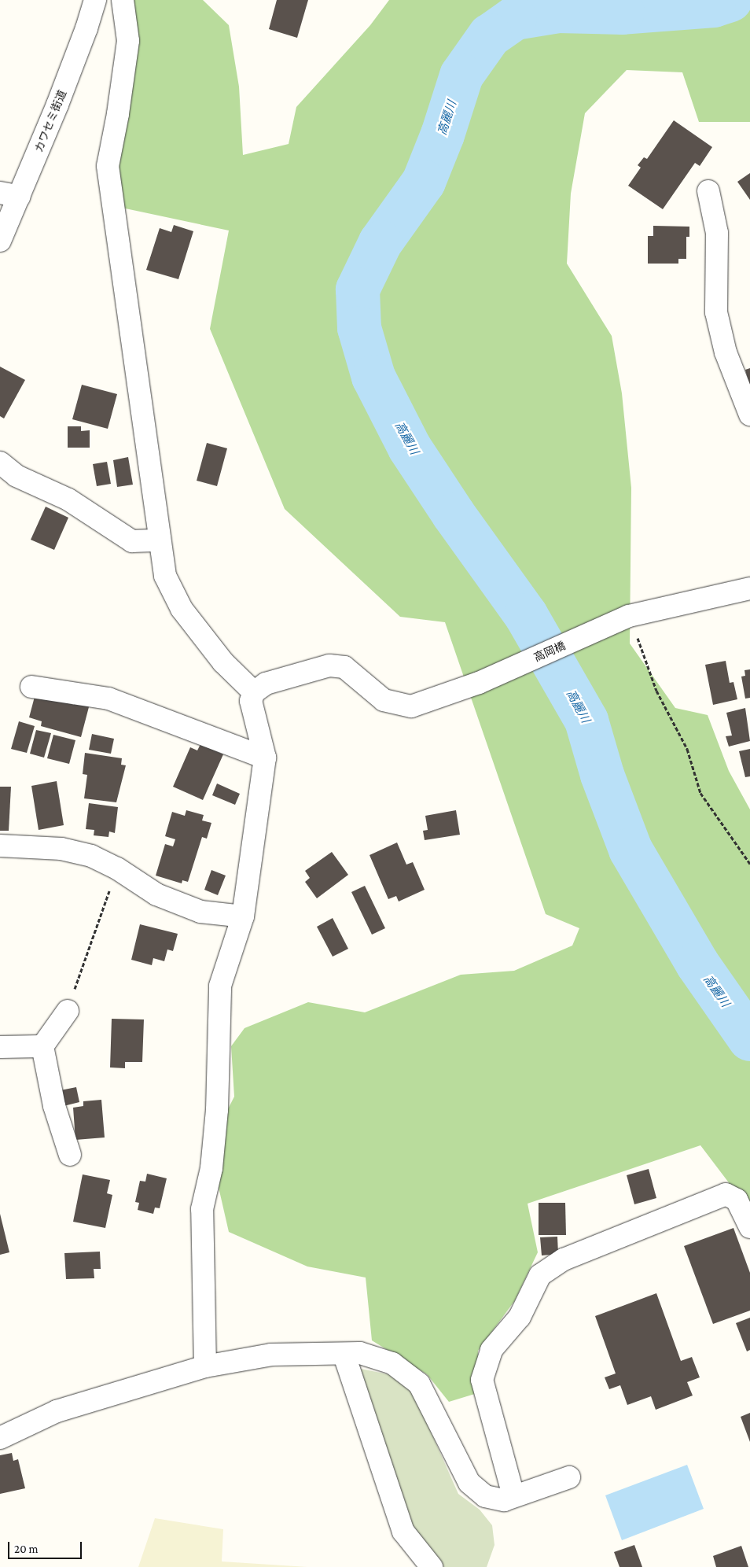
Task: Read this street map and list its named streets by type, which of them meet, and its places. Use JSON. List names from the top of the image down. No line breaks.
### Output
{"streets":{"street":["カワセミ街道","高岡橋"]},"water":["高麗川"],"scale_bar":"20 m"}
